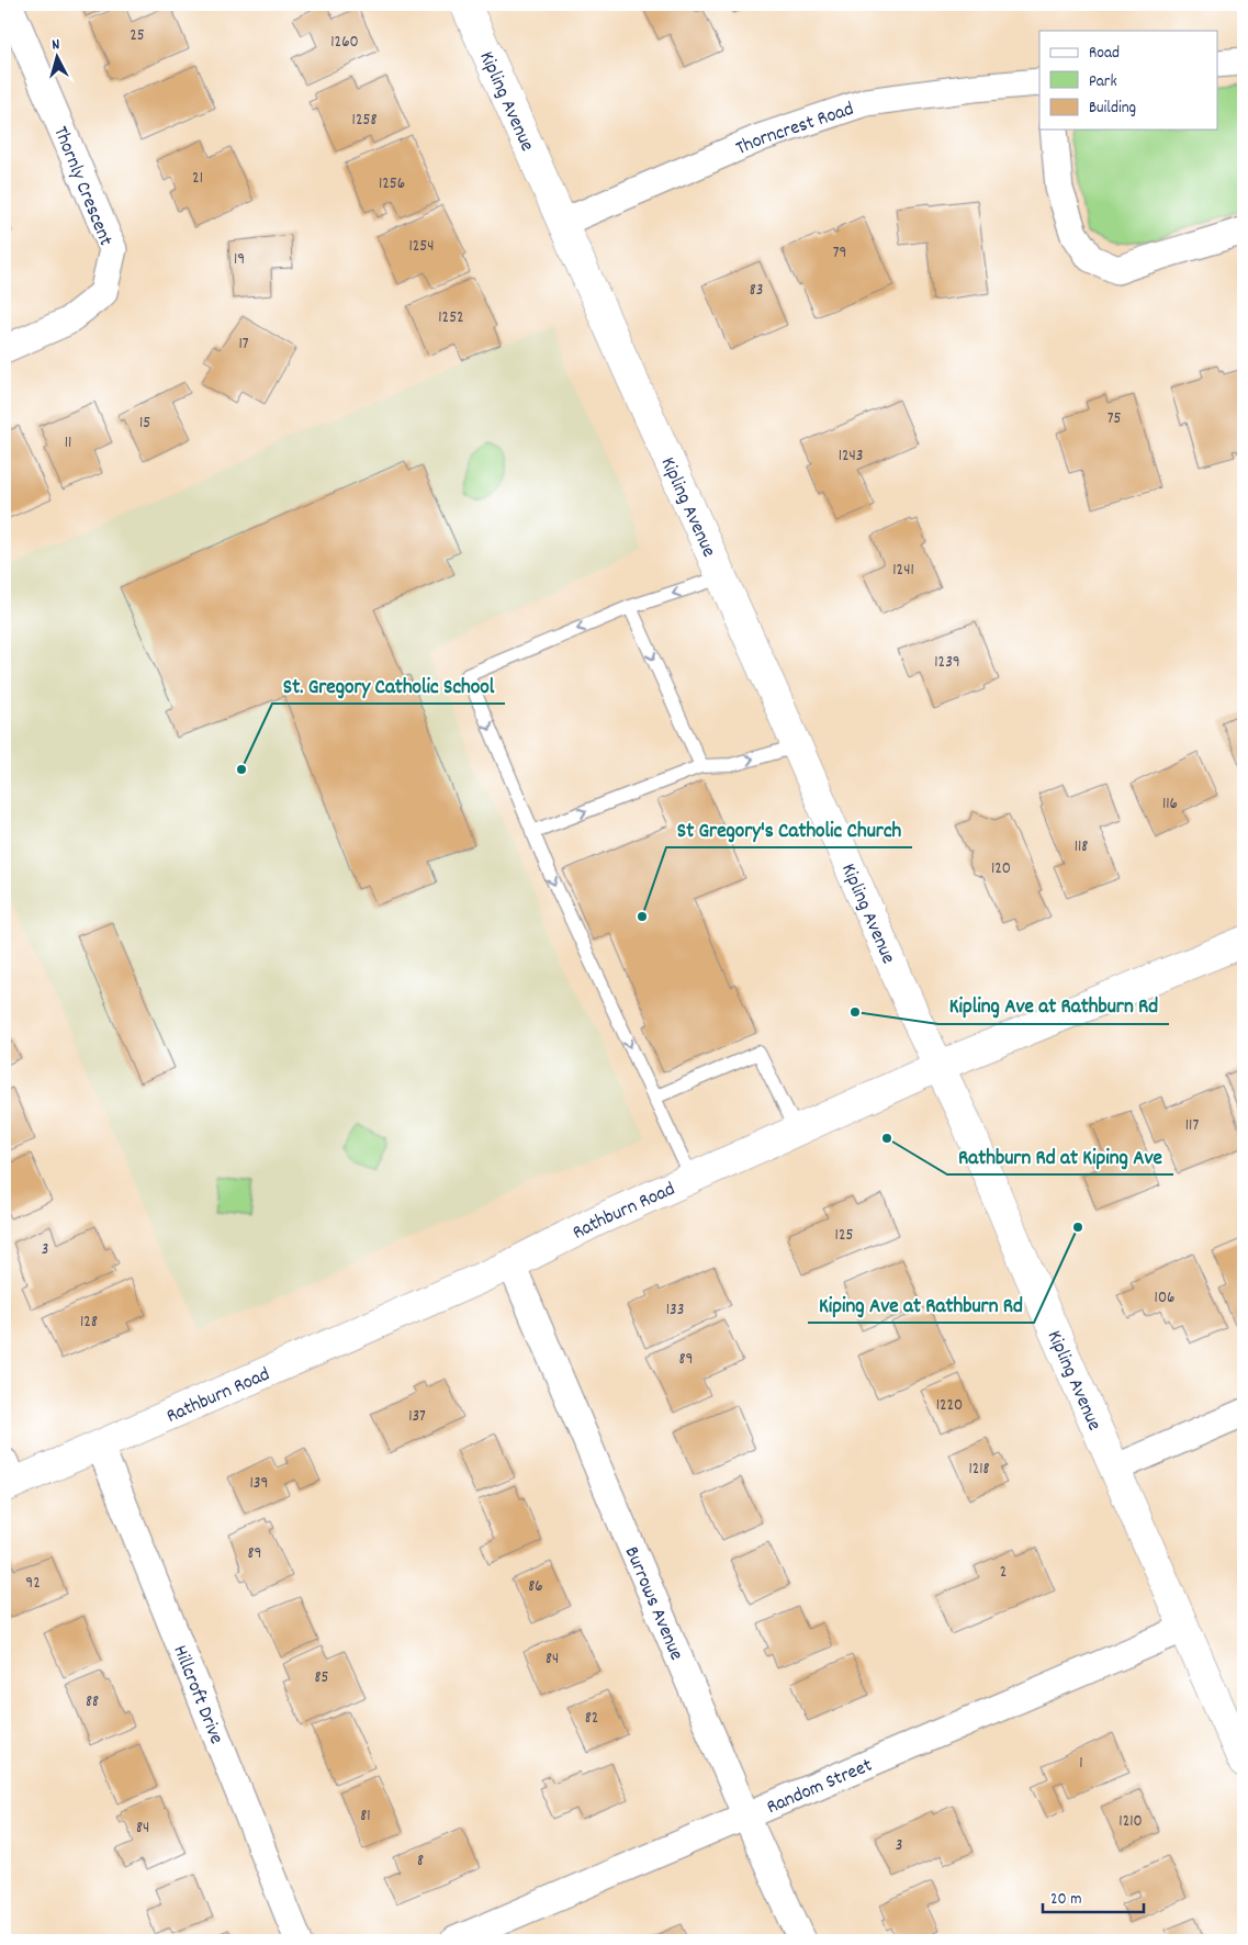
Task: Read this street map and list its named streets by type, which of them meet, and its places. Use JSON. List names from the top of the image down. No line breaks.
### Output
{"streets":{"main road":["Kipling Avenue","Rathburn Road"],"street":["Thorncrest Road","Thornly Crescent","Burrows Avenue","Hillcroft Drive","Random Street"]},"crossings":[["Kipling Avenue","Thorncrest Road"],["Kipling Avenue","Rathburn Road"],["Kipling Avenue","Random Street"],["Rathburn Road","Burrows Avenue"],["Rathburn Road","Hillcroft Drive"],["Burrows Avenue","Random Street"]],"places":["St. Gregory Catholic School","St Gregory's Catholic Church","Kipling Ave at Rathburn Rd","Rathburn Rd at Kiping Ave","Kiping Ave at Rathburn Rd"],"house_numbers":["25","1260","1258","21","1256","1254","79","19","83","1252","17","75","15","11","1243","1241","1239","116","118","120","117","125","3","106","133","128","89","1220","137","1218","139","89","2","92","86","84","85","88","82","1","81","1210","84","3","8"],"legend":["Road","Park","Building"],"scale_bar":"20 m","north":"top"}
